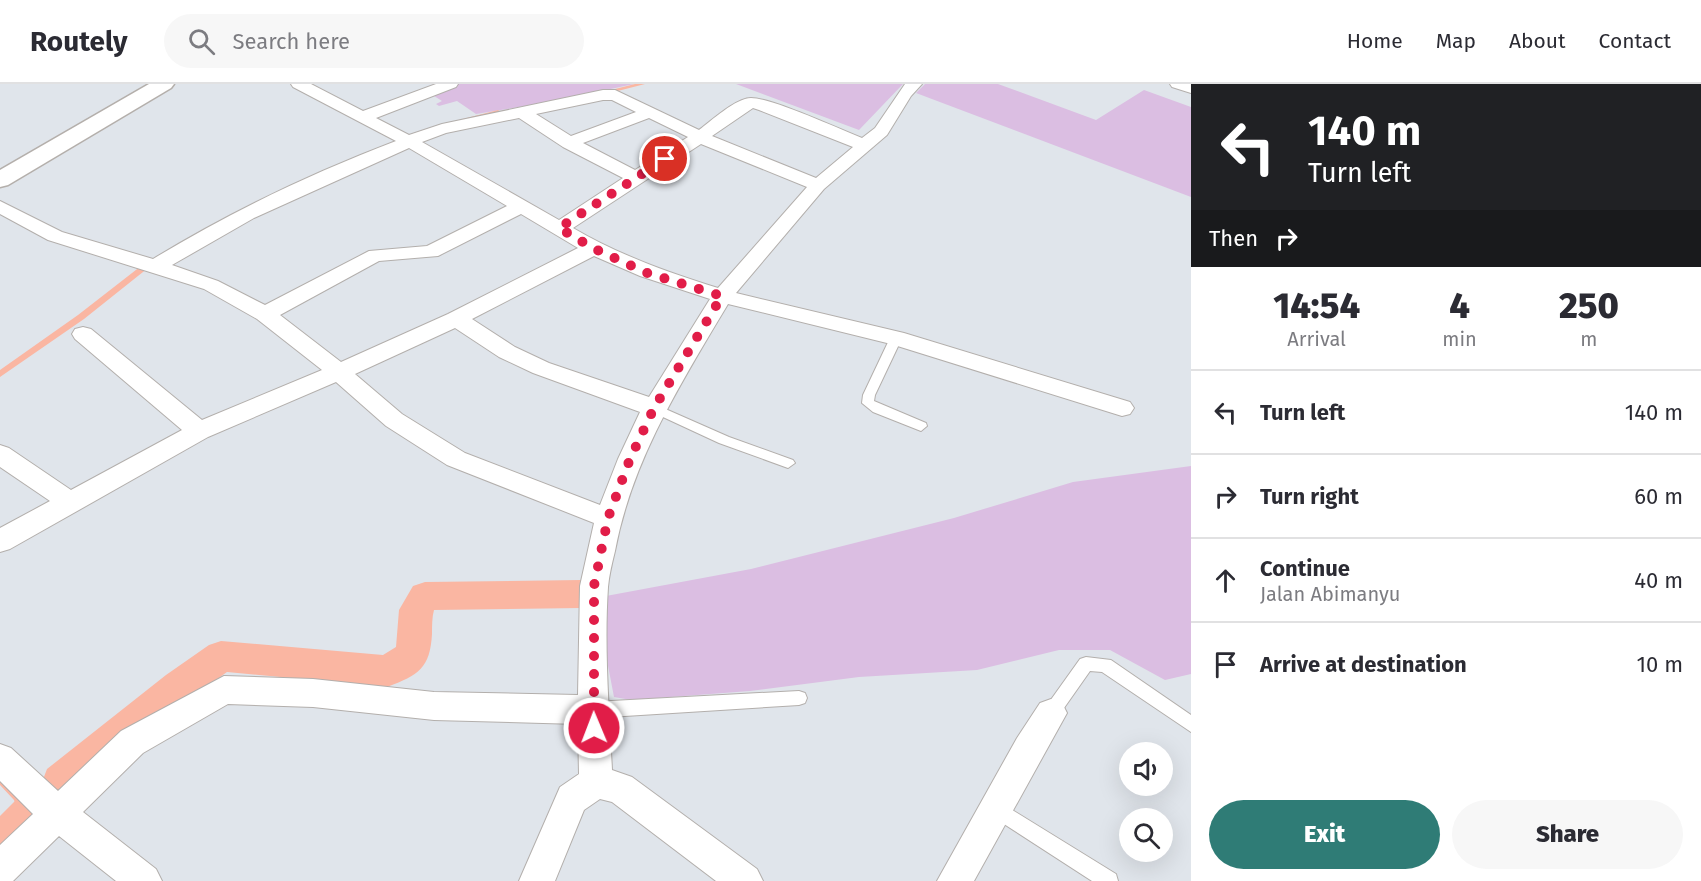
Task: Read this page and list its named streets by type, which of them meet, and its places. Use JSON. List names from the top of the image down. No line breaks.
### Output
{"page":{"header":"Routely","search":"Search here","nav":["Home","Map","About","Contact"],"turn":["140 m","Turn left"],"then":"Then","eta":["14:54","Arrival","4","min","250","m"],"list":[{"name":"Turn left","value":"140 m"},{"name":"Turn right","value":"60 m"},{"name":"Continue","note":"Jalan Abimanyu","value":"40 m"},{"name":"Arrive at destination","value":"10 m"}],"buttons":["Exit","Share"]}}
